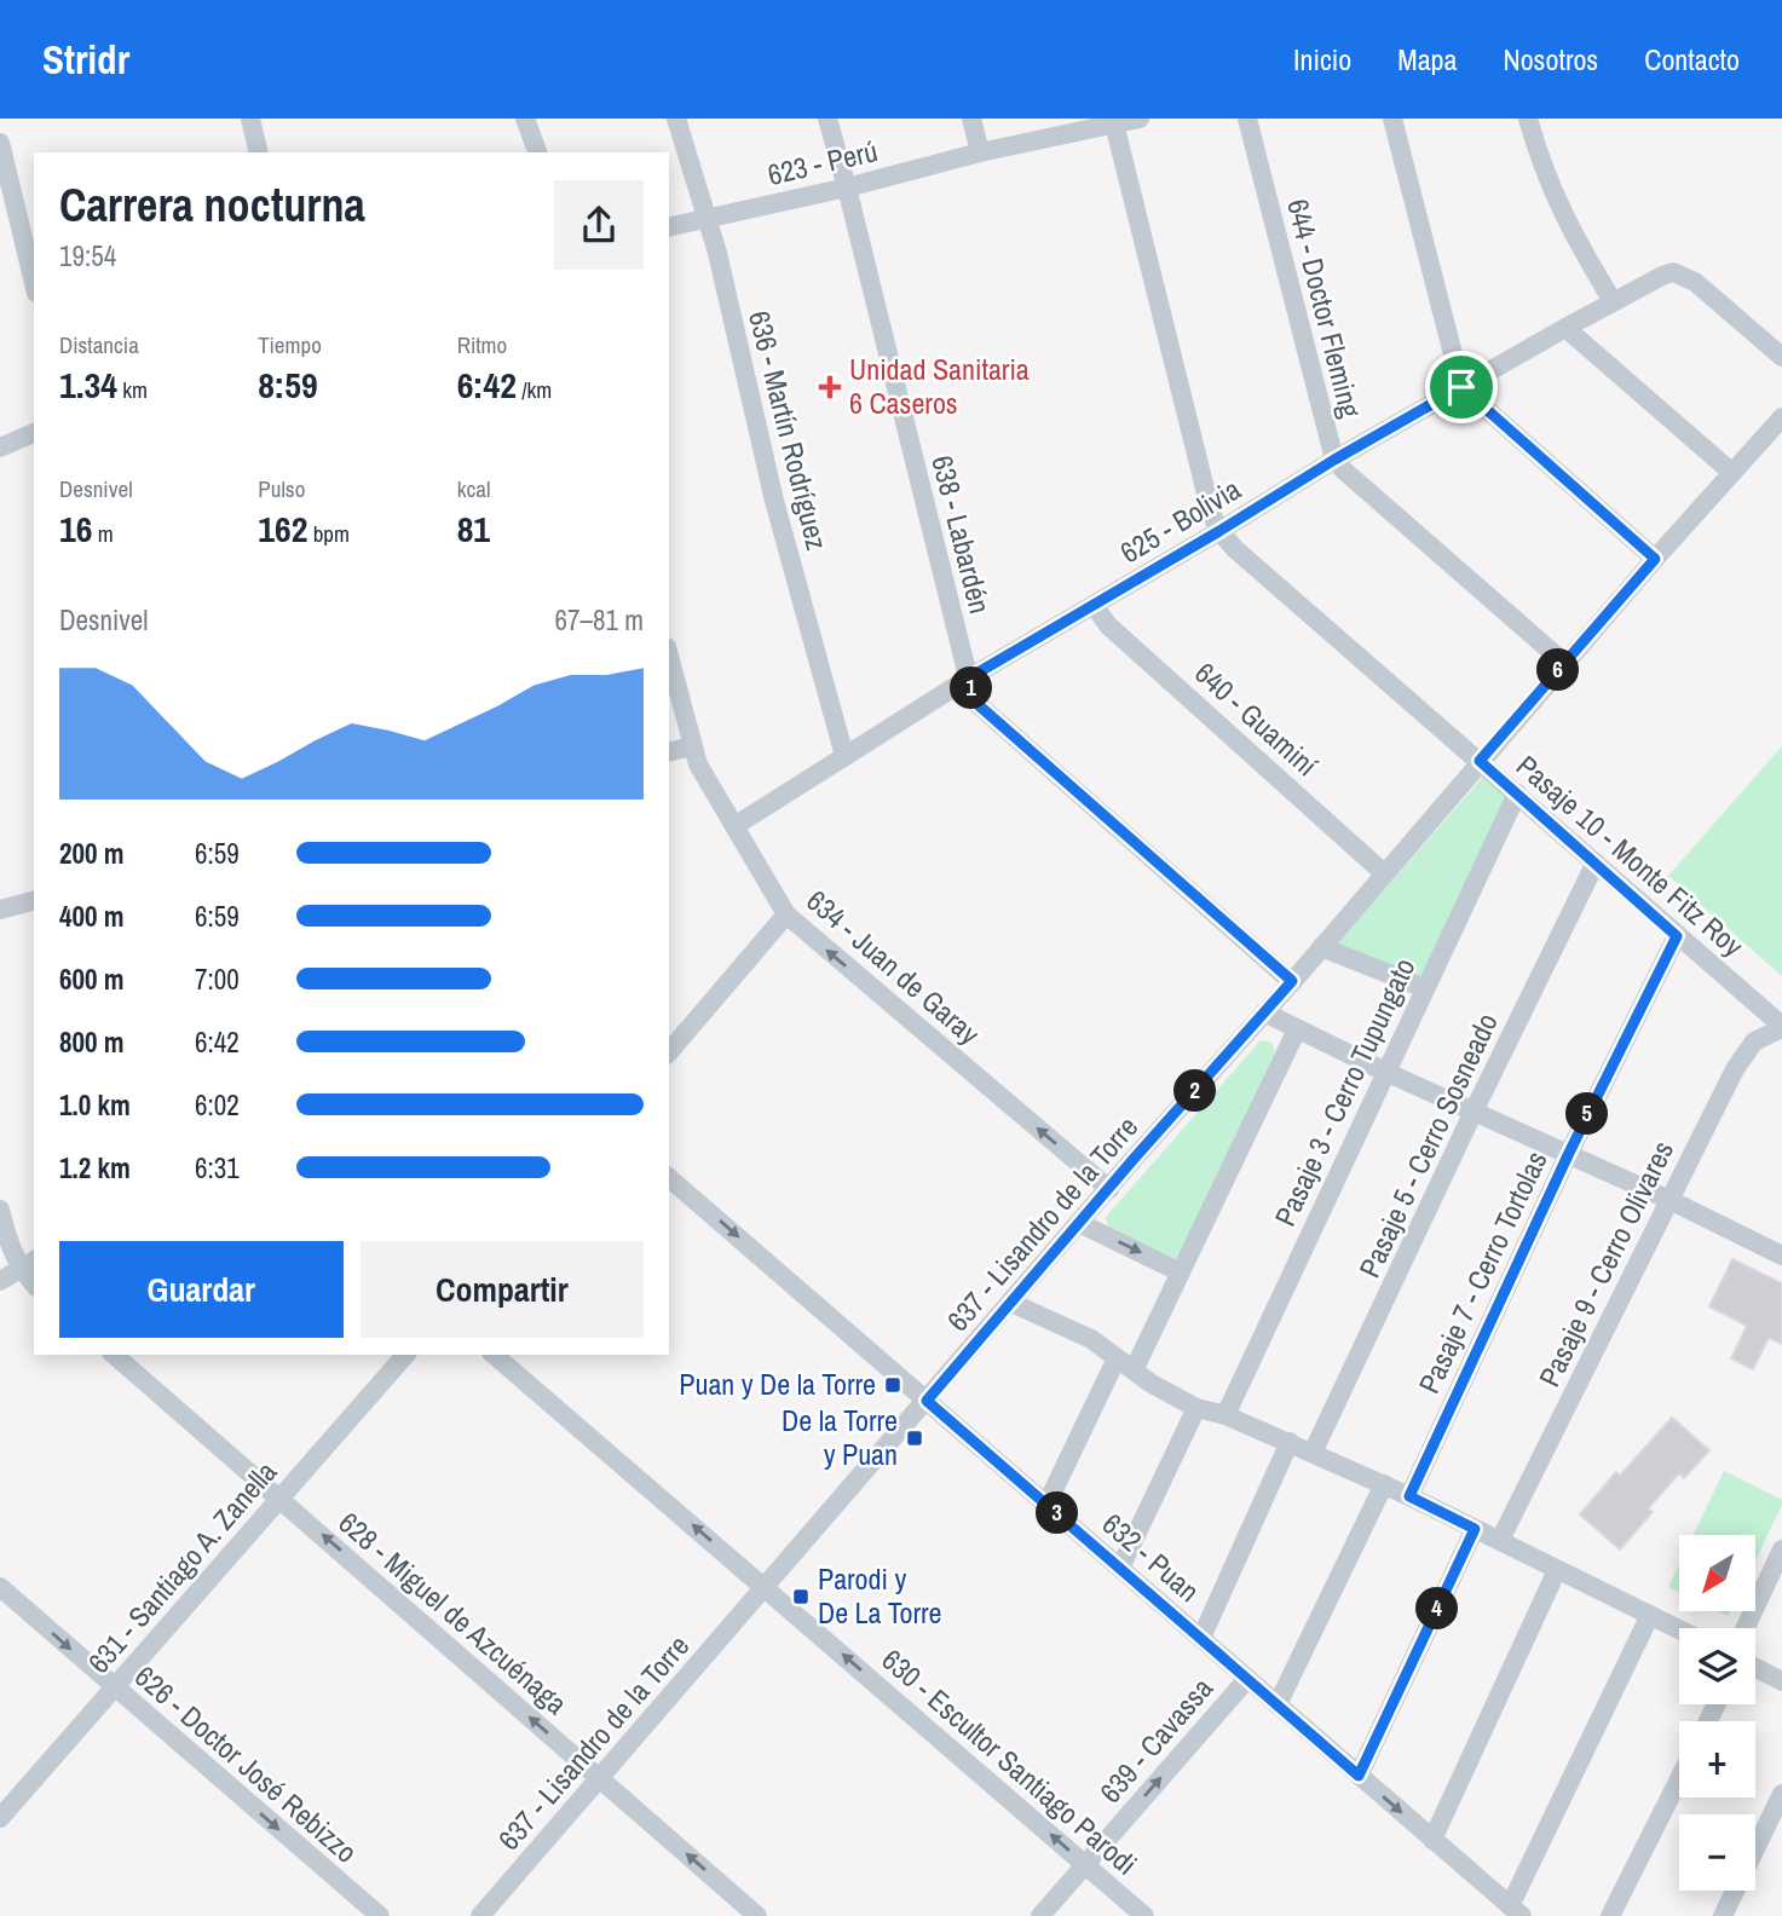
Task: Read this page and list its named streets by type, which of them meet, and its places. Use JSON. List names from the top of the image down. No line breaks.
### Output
{"streets":{"street":["623 - Perú","644 - Doctor Fleming","636 - Martín Rodríguez","625 - Bolivia","638 - Labardén","640 - Guaminí","Pasaje 10 - Monte Fitz Roy","634 - Juan de Garay","Pasaje 3 - Cerro Tupungato","Pasaje 5 - Cerro Sosneado","637 - Lisandro de la Torre","Pasaje 9 - Cerro Olivares","Pasaje 7 - Cerro Tortolas","632 - Puan","631 - Santiago A. Zanella","628 - Miguel de Azcuénaga","639 - Cavassa","630 - Escultor Santiago Parodi","626 - Doctor José Rebizzo"]},"crossings":[["623 - Perú","636 - Martín Rodríguez"],["623 - Perú","638 - Labardén"],["644 - Doctor Fleming","625 - Bolivia"],["644 - Doctor Fleming","637 - Lisandro de la Torre"],["636 - Martín Rodríguez","625 - Bolivia"],["625 - Bolivia","638 - Labardén"],["625 - Bolivia","640 - Guaminí"],["625 - Bolivia","Pasaje 10 - Monte Fitz Roy"],["625 - Bolivia","634 - Juan de Garay"],["638 - Labardén","637 - Lisandro de la Torre"],["640 - Guaminí","637 - Lisandro de la Torre"],["Pasaje 10 - Monte Fitz Roy","Pasaje 3 - Cerro Tupungato"],["Pasaje 10 - Monte Fitz Roy","Pasaje 5 - Cerro Sosneado"],["Pasaje 10 - Monte Fitz Roy","637 - Lisandro de la Torre"],["Pasaje 10 - Monte Fitz Roy","Pasaje 9 - Cerro Olivares"],["Pasaje 10 - Monte Fitz Roy","Pasaje 7 - Cerro Tortolas"],["634 - Juan de Garay","637 - Lisandro de la Torre"],["637 - Lisandro de la Torre","632 - Puan"],["637 - Lisandro de la Torre","628 - Miguel de Azcuénaga"],["637 - Lisandro de la Torre","630 - Escultor Santiago Parodi"],["632 - Puan","639 - Cavassa"],["631 - Santiago A. Zanella","628 - Miguel de Azcuénaga"],["631 - Santiago A. Zanella","626 - Doctor José Rebizzo"],["639 - Cavassa","630 - Escultor Santiago Parodi"]],"one_way":["634 - Juan de Garay","632 - Puan","628 - Miguel de Azcuénaga","639 - Cavassa","630 - Escultor Santiago Parodi","626 - Doctor José Rebizzo"],"places":{"health":["Unidad Sanitaria 6 Caseros"],"transit":["Puan y De la Torre","De la Torre y Puan","Parodi y De La Torre"]},"north":"bottom left","page":{"header":"Stridr","nav":["Inicio","Mapa","Nosotros","Contacto"],"heading":["Carrera nocturna","19:54"],"stats":[["Distancia","1.34 km"],["Tiempo","8:59"],["Ritmo","6:42 /km"],["Desnivel","16 m"],["Pulso","162 bpm"],["kcal","81"]],"chart":["Desnivel","67–81 m"],"pins":["6","1","2","5","3","4"],"list":[{"name":"200 m","note":"6:59"},{"name":"400 m","note":"6:59"},{"name":"600 m","note":"7:00"},{"name":"800 m","note":"6:42"},{"name":"1.0 km","note":"6:02"},{"name":"1.2 km","note":"6:31"}],"buttons":["Guardar","Compartir"],"map_buttons":["+","−"]}}
